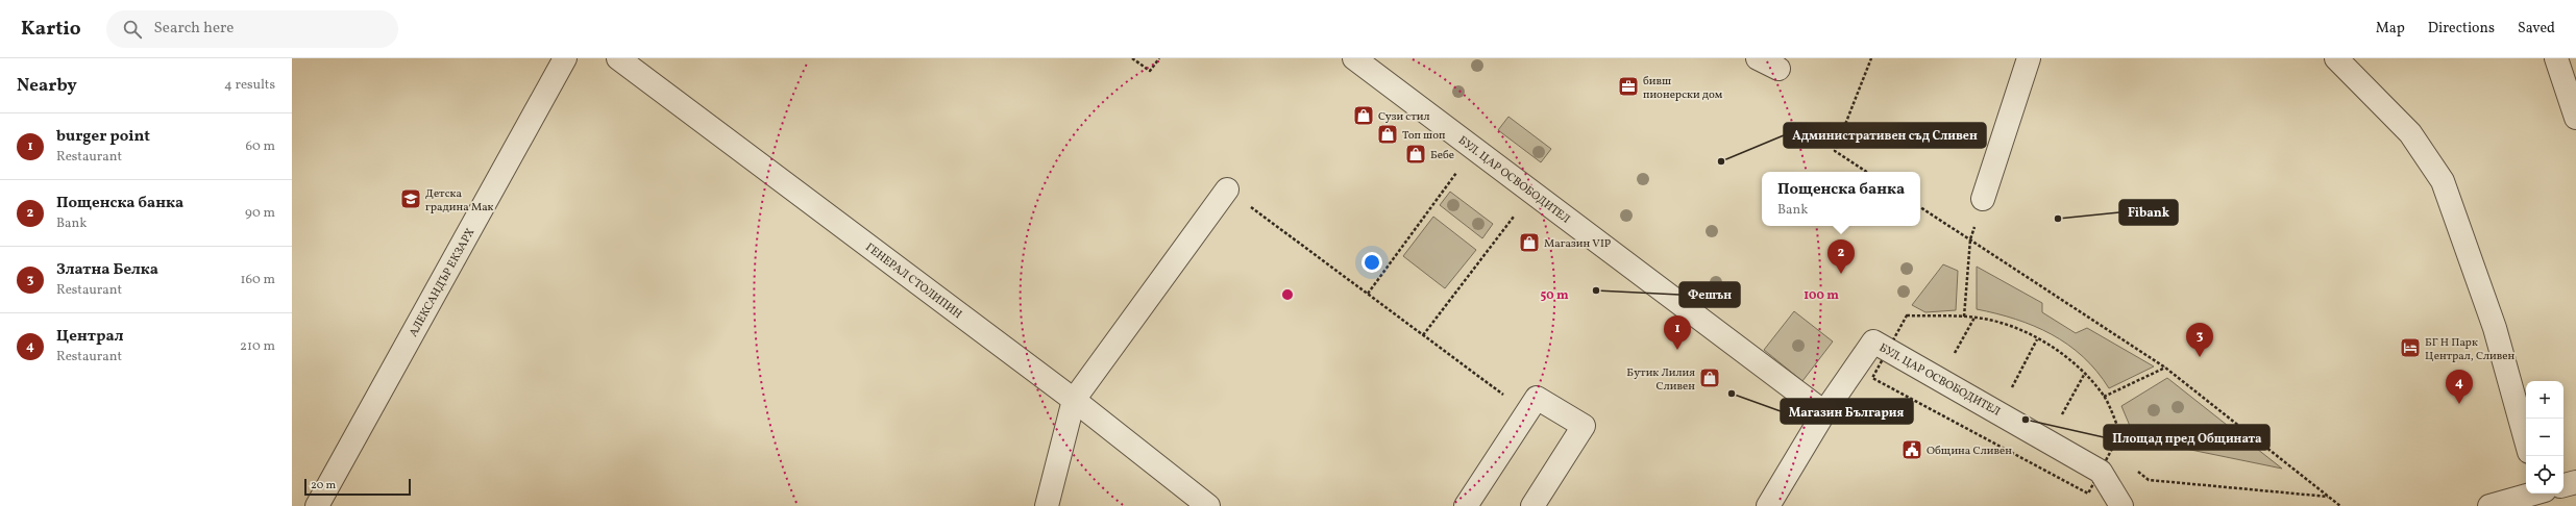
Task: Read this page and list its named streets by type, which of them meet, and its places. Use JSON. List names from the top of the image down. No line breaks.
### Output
{"streets":{"street":["БУЛ. ЦАР ОСВОБОДИТЕЛ","ГЕНЕРАЛ СТОЛИПИН","АЛЕКСАНДЪР ЕКЗАРХ"]},"places":{"office":["бивш пионерски дом"],"shop":["Сузи стил","Топ шоп","Бебе","Магазин VIP","Бутик Лилия Сливен"],"other":["Административен съд Сливен","Fibank","Фешън","Магазин България","Площад пред Общината"],"school or university":["Детска градина Мак"],"hotel":["БГ H Парк Централ, Сливен"],"public building":["Община Сливен"]},"scale_bar":"20 m","page":{"header":"Kartio","search":"Search here","nav":["Map","Directions","Saved"],"heading":["Nearby","4 results"],"list":[{"mark":"1","name":"burger point","note":"Restaurant","value":"60 m"},{"mark":"2","name":"Пощенска банка","note":"Bank","value":"90 m"},{"mark":"3","name":"Златна Белка","note":"Restaurant","value":"160 m"},{"mark":"4","name":"Централ","note":"Restaurant","value":"210 m"}],"popup":["Пощенска банка","Bank"],"pins":["2","1","3","4"],"map_buttons":["+","−"],"scale":"20 m"},"rings":["50 m","100 m"]}
